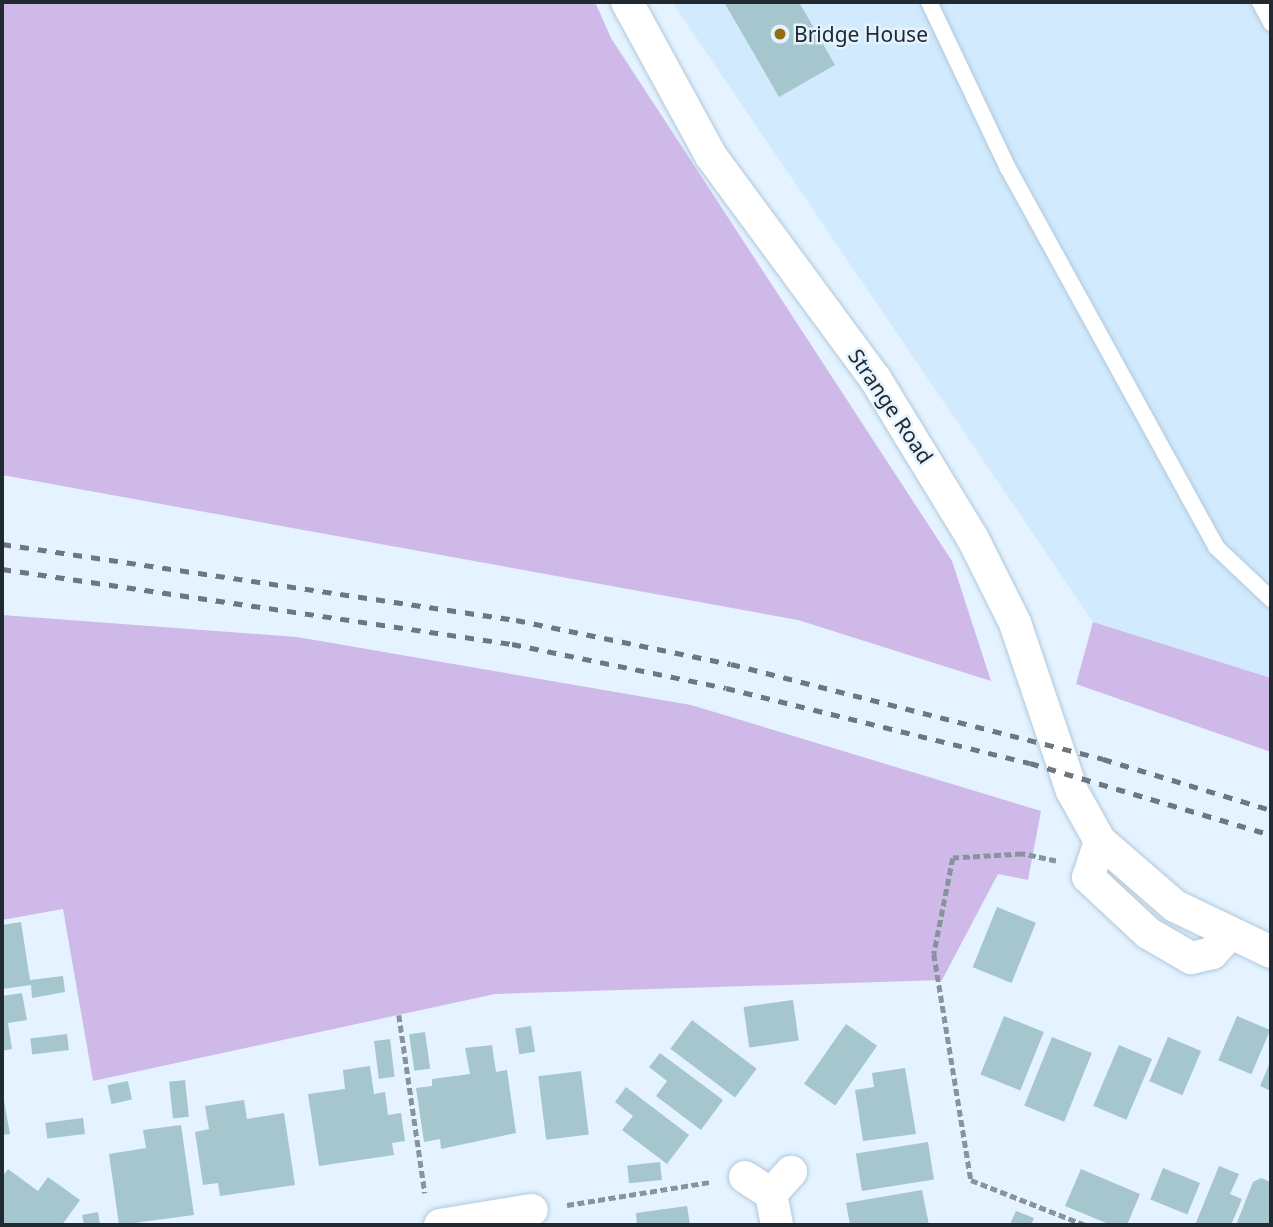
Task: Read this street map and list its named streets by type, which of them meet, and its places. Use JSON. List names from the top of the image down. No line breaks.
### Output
{"streets":{"street":["Strange Road"]},"places":["Bridge House"]}
